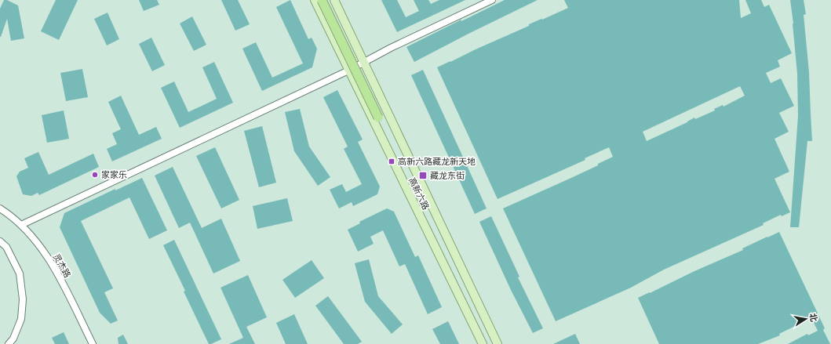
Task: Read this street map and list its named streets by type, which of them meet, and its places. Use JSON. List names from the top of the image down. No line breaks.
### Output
{"streets":{"main road":["高新六路"],"street":["灵杰路"]},"places":{"transit":["高新六路藏龙新天地","藏龙东街"],"other":["家家乐"]},"north":"right"}
